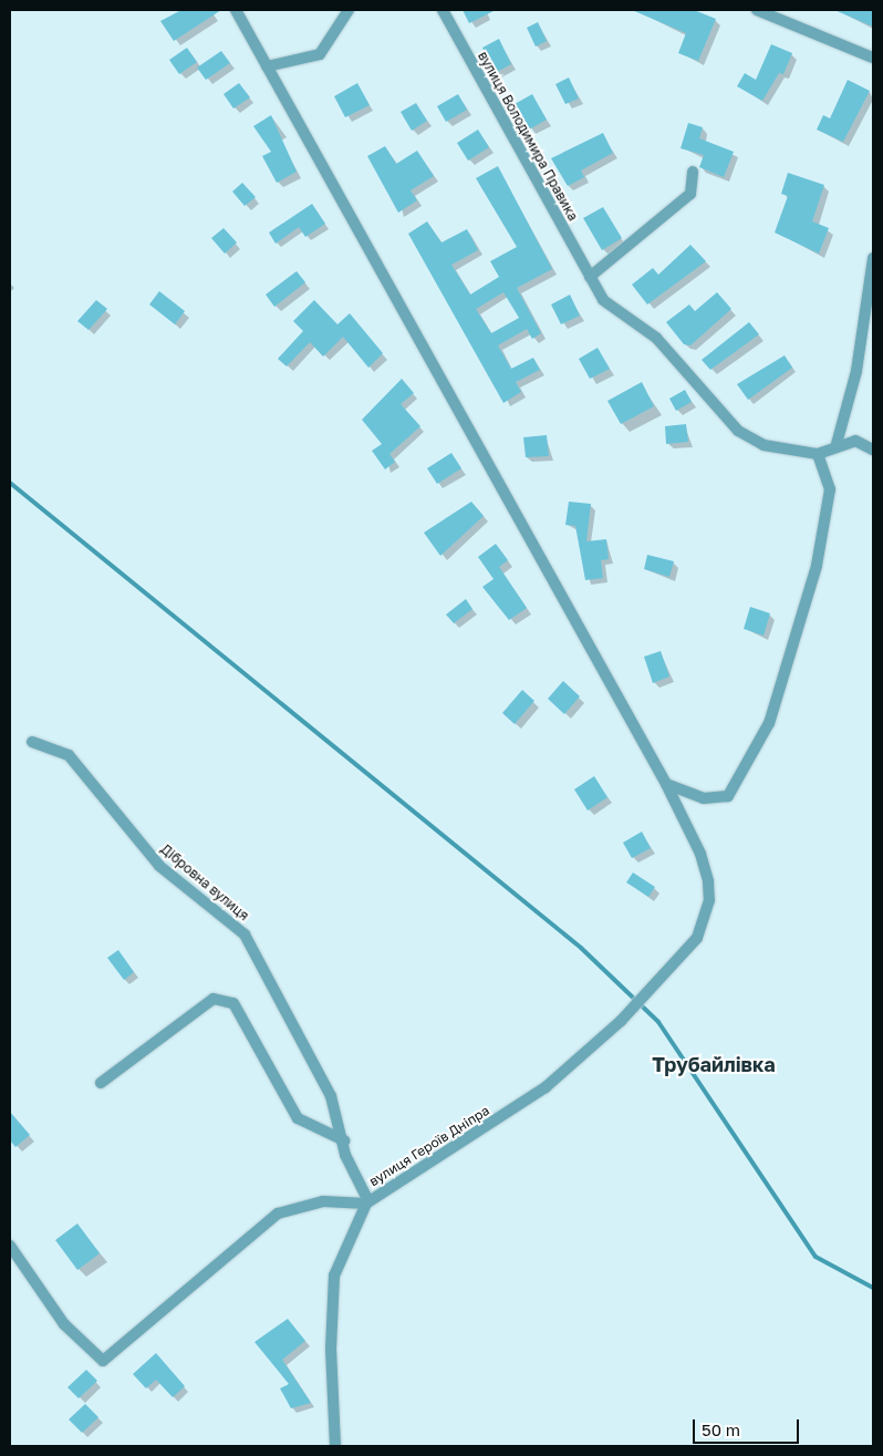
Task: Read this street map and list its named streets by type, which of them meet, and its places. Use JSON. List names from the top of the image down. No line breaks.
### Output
{"streets":{"street":["вулиця Володимира Правика","Дібровна вулиця","вулиця Героїв Дніпра"]},"crossings":[["Дібровна вулиця","вулиця Героїв Дніпра"]],"districts":["Трубайлівка"],"scale_bar":"50 m"}
